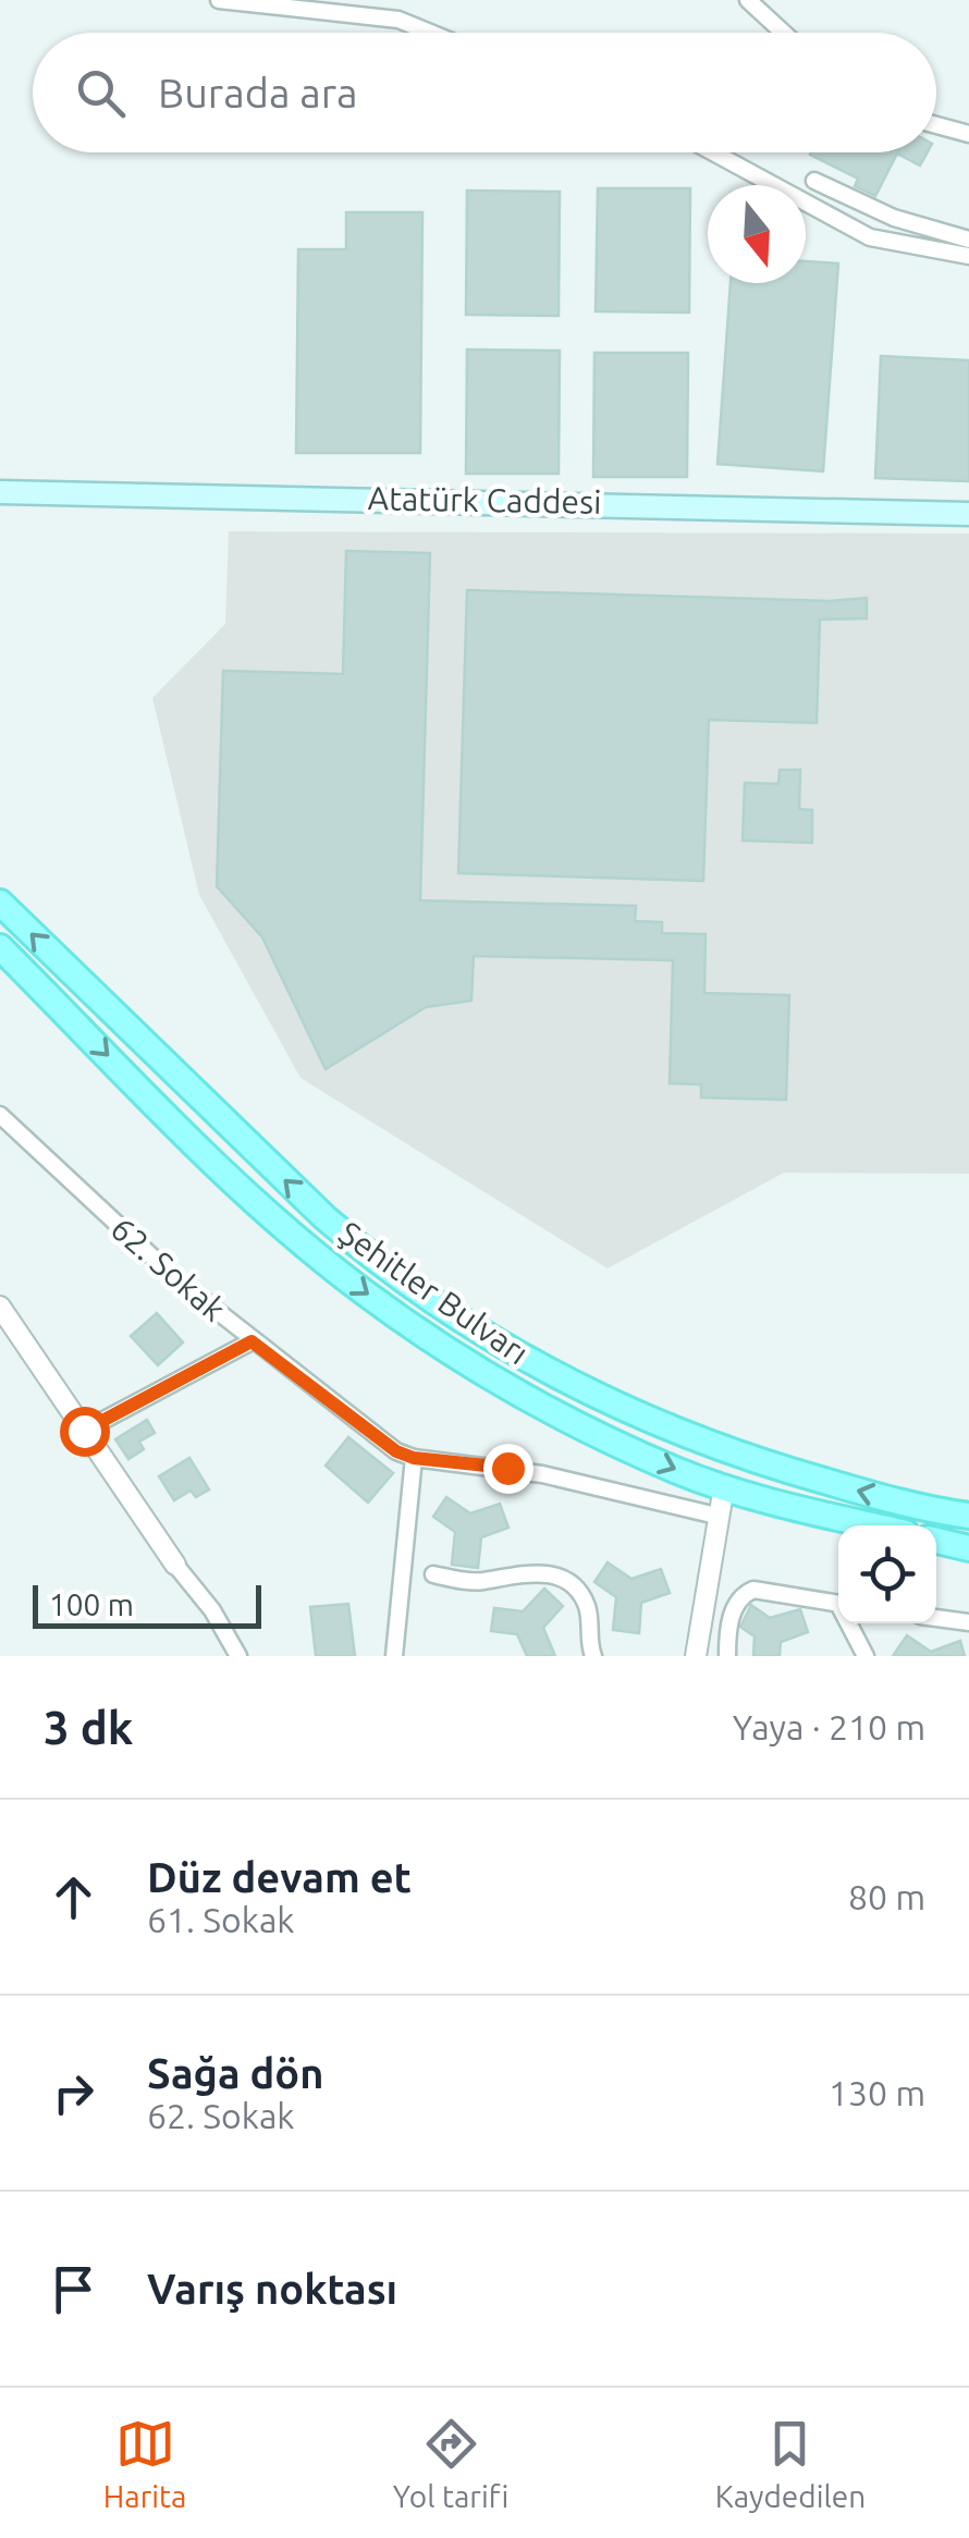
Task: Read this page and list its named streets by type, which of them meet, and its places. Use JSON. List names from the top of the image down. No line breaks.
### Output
{"streets":{"main road":["Atatürk Caddesi","Şehitler Bulvarı"],"street":["62. Sokak"]},"scale_bar":"100 m","north":"bottom","page":{"search":"Burada ara","scale":"100 m","heading":["3 dk","Yaya · 210 m"],"list":[["Düz devam et","61. Sokak","80 m"],["Sağa dön","62. Sokak","130 m"],"Varış noktası"],"nav":["Harita","Yol tarifi","Kaydedilen"]}}
